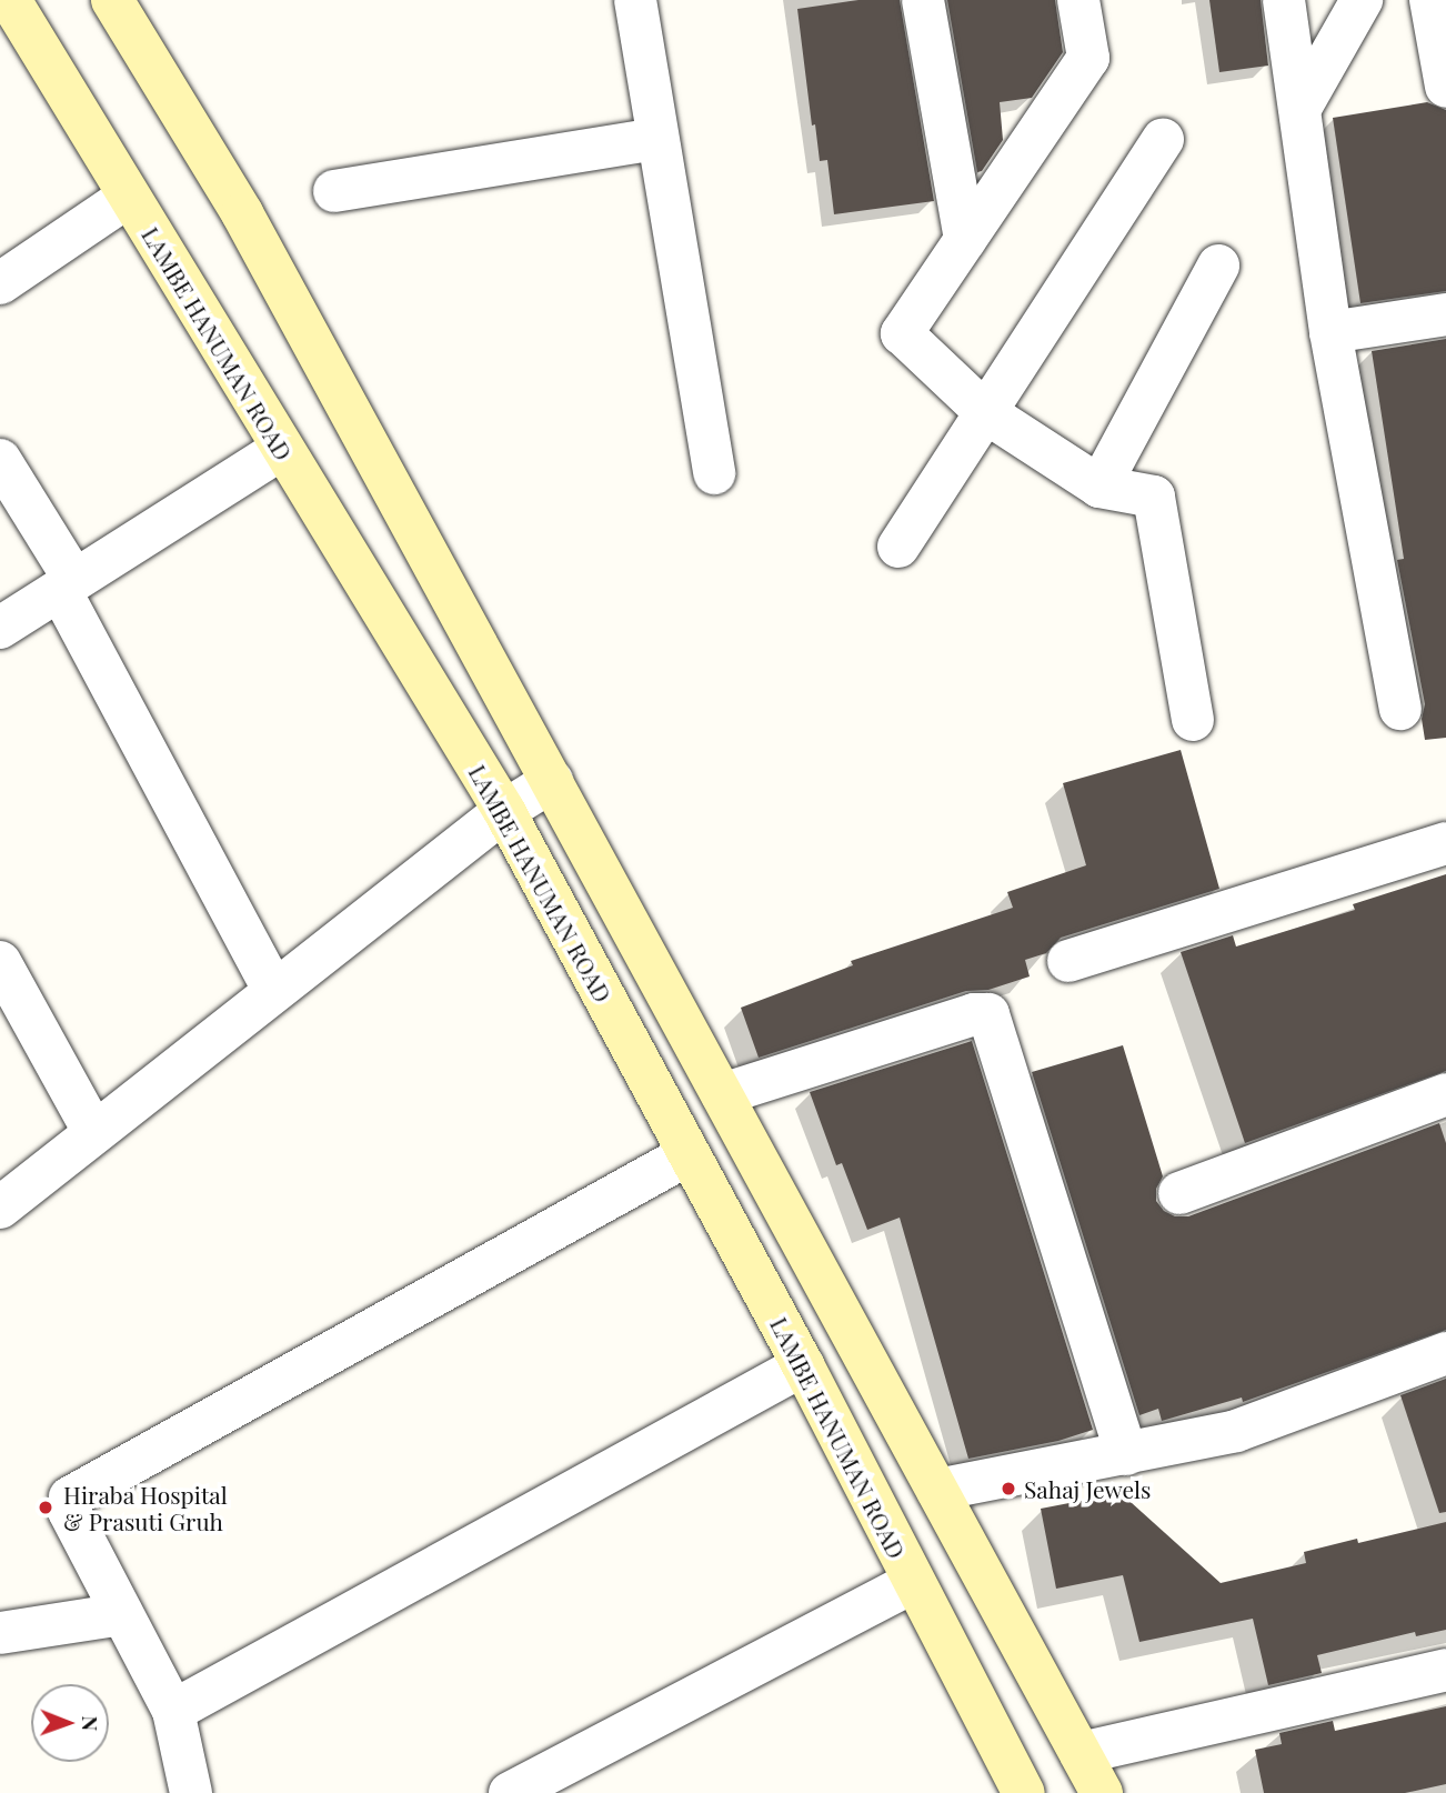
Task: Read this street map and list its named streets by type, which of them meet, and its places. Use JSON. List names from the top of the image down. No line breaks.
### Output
{"streets":{"street":["LAMBE HANUMAN ROAD"]},"places":["Sahaj Jewels","Hiraba Hospital & Prasuti Gruh"],"north":"right"}
